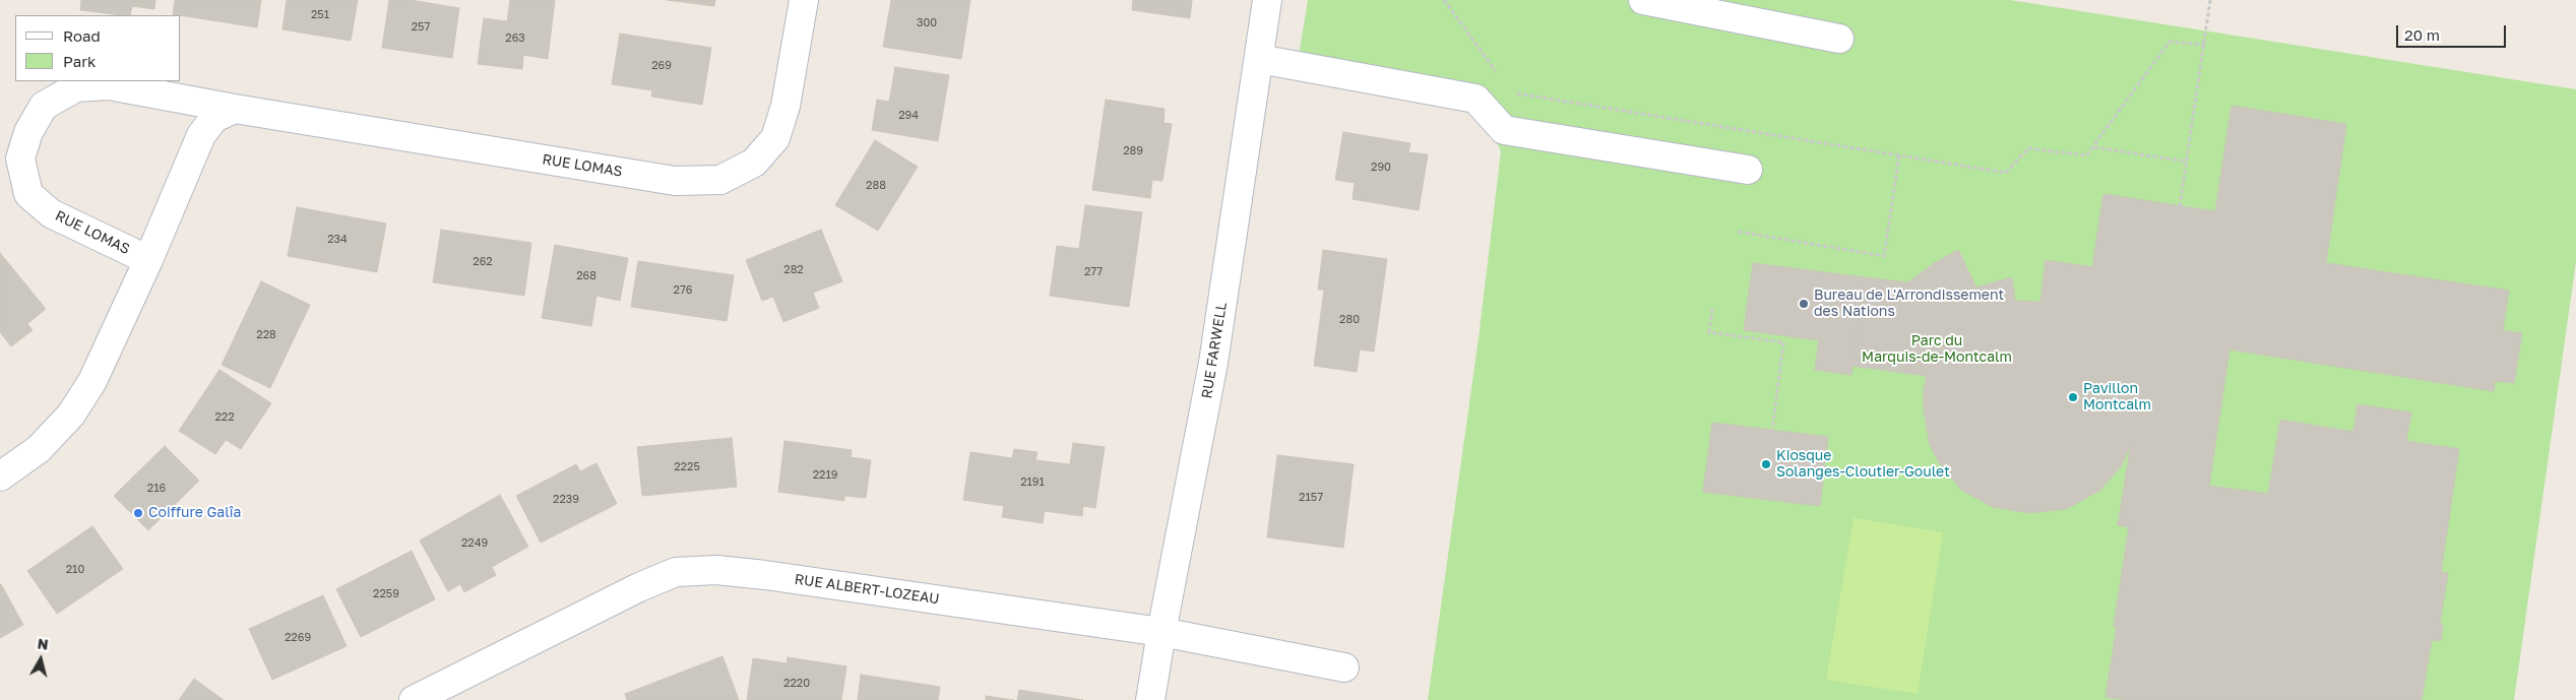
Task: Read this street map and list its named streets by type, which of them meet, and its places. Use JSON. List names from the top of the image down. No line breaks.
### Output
{"streets":{"street":["RUE LOMAS","RUE FARWELL","RUE ALBERT-LOZEAU"]},"crossings":[["RUE FARWELL","RUE ALBERT-LOZEAU"]],"parks":["Parc du Marquis-de-Montcalm"],"places":["Bureau de L'Arrondissement des Nations","Pavillon Montcalm","Kiosque Solanges-Cloutier-Goulet","Coiffure Galîa"],"house_numbers":["251","300","257","263","269","294","289","290","288","234","262","282","277","268","276","280","228","222","2225","2219","2191","216","2157","2239","2249","210","2259","2269","2220"],"legend":["Road","Park"],"scale_bar":"20 m","north":"top"}
